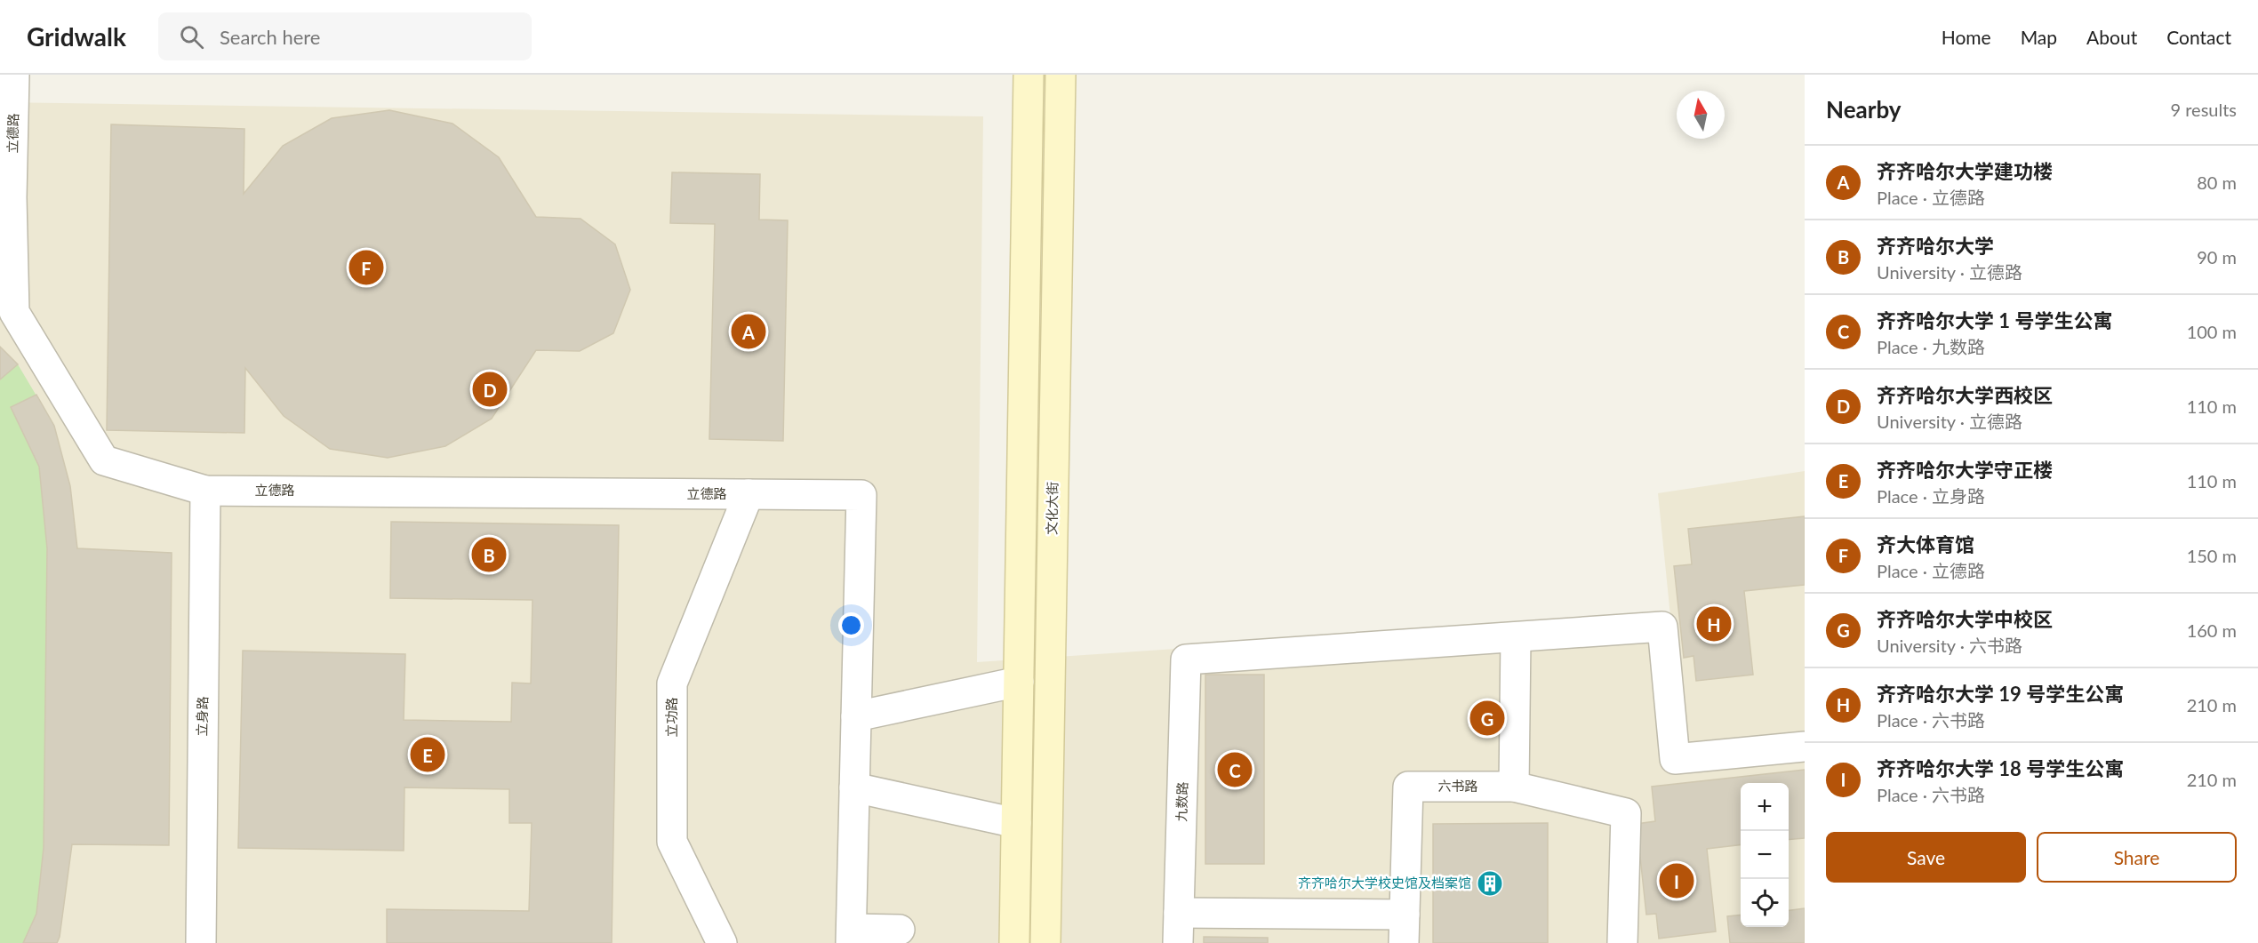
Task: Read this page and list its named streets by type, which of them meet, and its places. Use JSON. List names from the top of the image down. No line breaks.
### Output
{"streets":{"main road":["文化大街"],"street":["立德路","立身路","立功路","六书路","九数路"]},"crossings":[["立德路","立身路"],["立德路","立功路"]],"places":{"building":["齐齐哈尔大学校史馆及档案馆"]},"north":"top","page":{"header":"Gridwalk","search":"Search here","nav":["Home","Map","About","Contact"],"heading":["Nearby","9 results"],"list":[{"mark":"A","name":"齐齐哈尔大学建功楼","note":"Place · 立德路","value":"80 m"},{"mark":"B","name":"齐齐哈尔大学","note":"University · 立德路","value":"90 m"},{"mark":"C","name":"齐齐哈尔大学 1 号学生公寓","note":"Place · 九数路","value":"100 m"},{"mark":"D","name":"齐齐哈尔大学西校区","note":"University · 立德路","value":"110 m"},{"mark":"E","name":"齐齐哈尔大学守正楼","note":"Place · 立身路","value":"110 m"},{"mark":"F","name":"齐大体育馆","note":"Place · 立德路","value":"150 m"},{"mark":"G","name":"齐齐哈尔大学中校区","note":"University · 六书路","value":"160 m"},{"mark":"H","name":"齐齐哈尔大学 19 号学生公寓","note":"Place · 六书路","value":"210 m"},{"mark":"I","name":"齐齐哈尔大学 18 号学生公寓","note":"Place · 六书路","value":"210 m"}],"pins":["F","A","D","B","H","G","E","C","I"],"map_buttons":["+","−"],"buttons":["Save","Share"]}}
